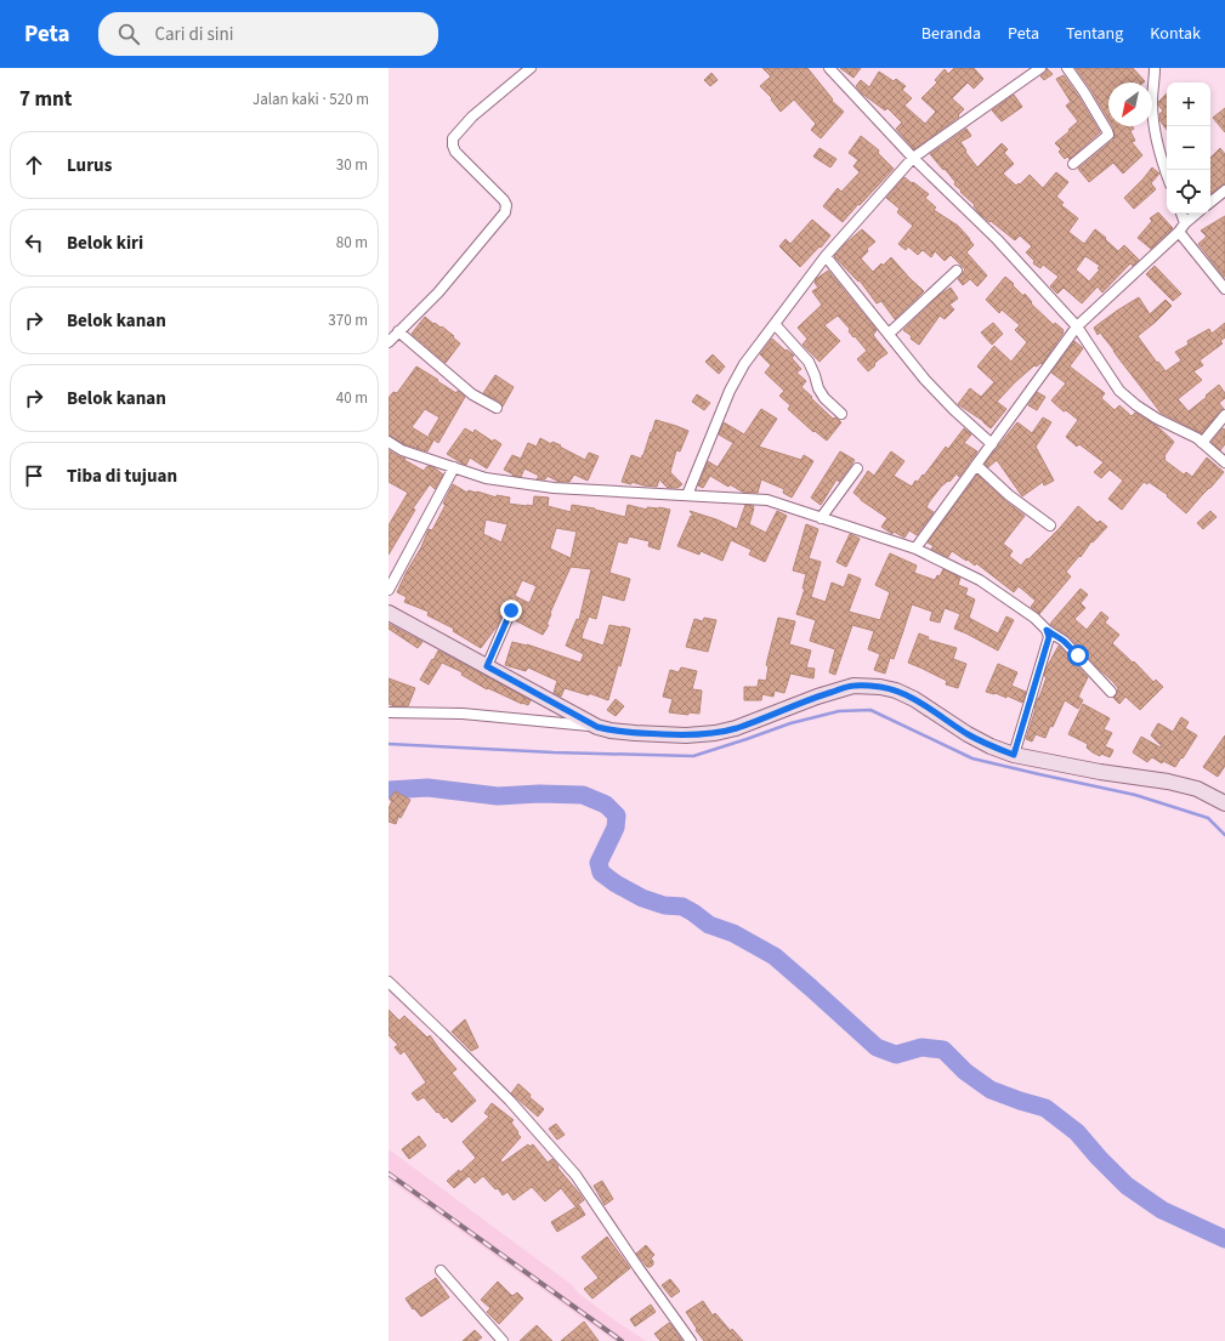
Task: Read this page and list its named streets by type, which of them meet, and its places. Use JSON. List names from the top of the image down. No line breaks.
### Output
{"north":"bottom left","page":{"header":"Peta","search":"Cari di sini","nav":["Beranda","Peta","Tentang","Kontak"],"heading":["7 mnt","Jalan kaki · 520 m"],"map_buttons":["+","−"],"list":[["Lurus","30 m"],["Belok kiri","80 m"],["Belok kanan","370 m"],["Belok kanan","40 m"],"Tiba di tujuan"]}}
